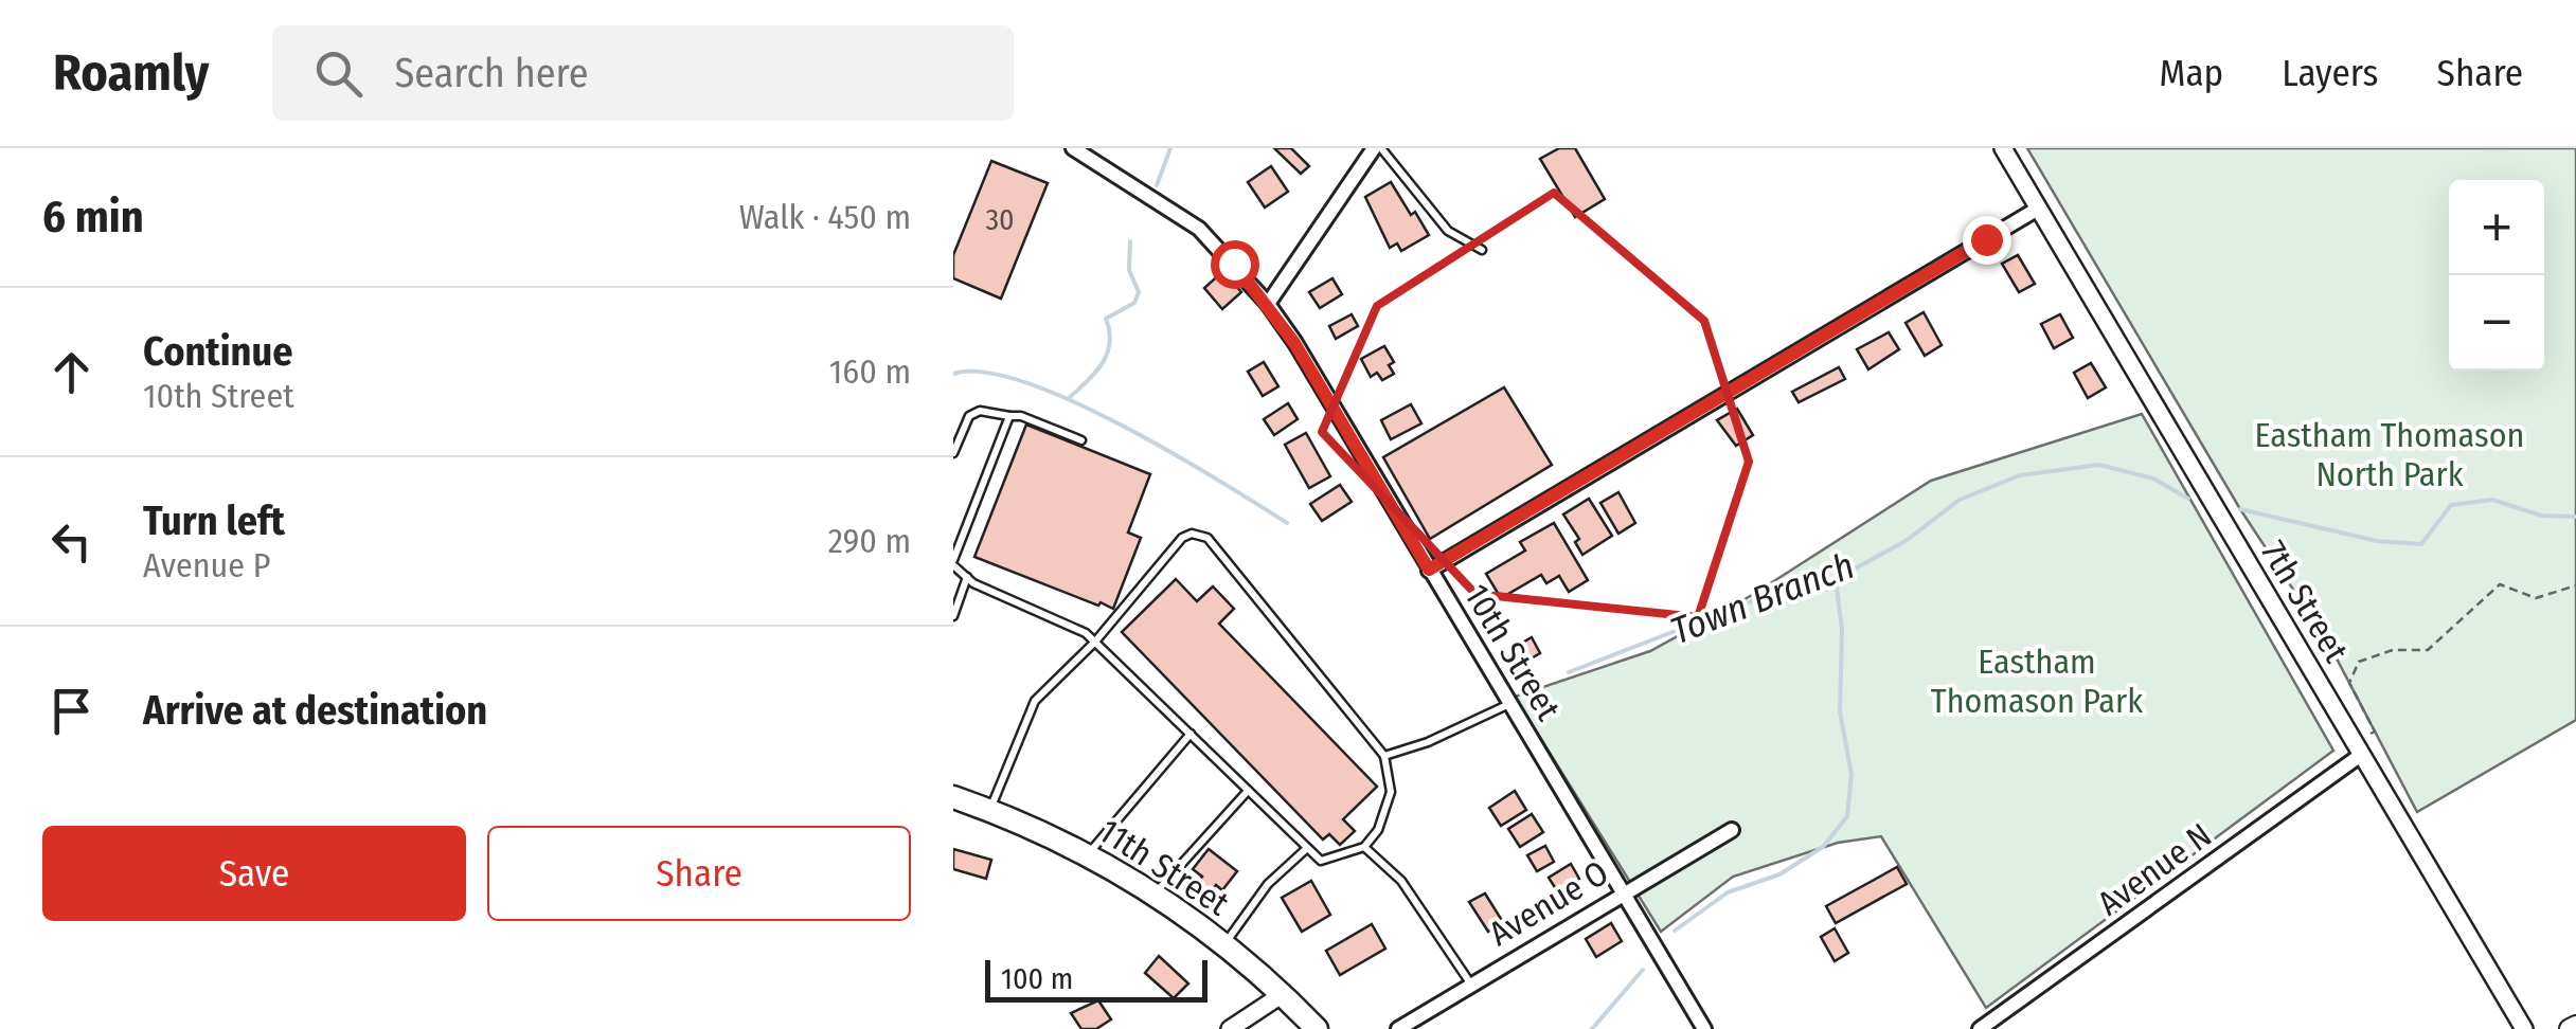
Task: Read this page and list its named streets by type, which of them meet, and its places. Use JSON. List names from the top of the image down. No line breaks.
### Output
{"streets":{"main road":["11th Street"],"street":["7th Street","10th Street","Avenue N","Avenue O"]},"crossings":[["7th Street","Avenue N"],["10th Street","Avenue O"]],"water":["Town Branch"],"parks":["Eastham Thomason North Park","Eastham Thomason Park"],"house_numbers":["30"],"scale_bar":"100 m","page":{"header":"Roamly","search":"Search here","nav":["Map","Layers","Share"],"heading":["6 min","Walk · 450 m"],"map_buttons":["+","−"],"list":[["Continue","10th Street","160 m"],["Turn left","Avenue P","290 m"],"Arrive at destination"],"buttons":["Save","Share"],"scale":"100 m"}}
